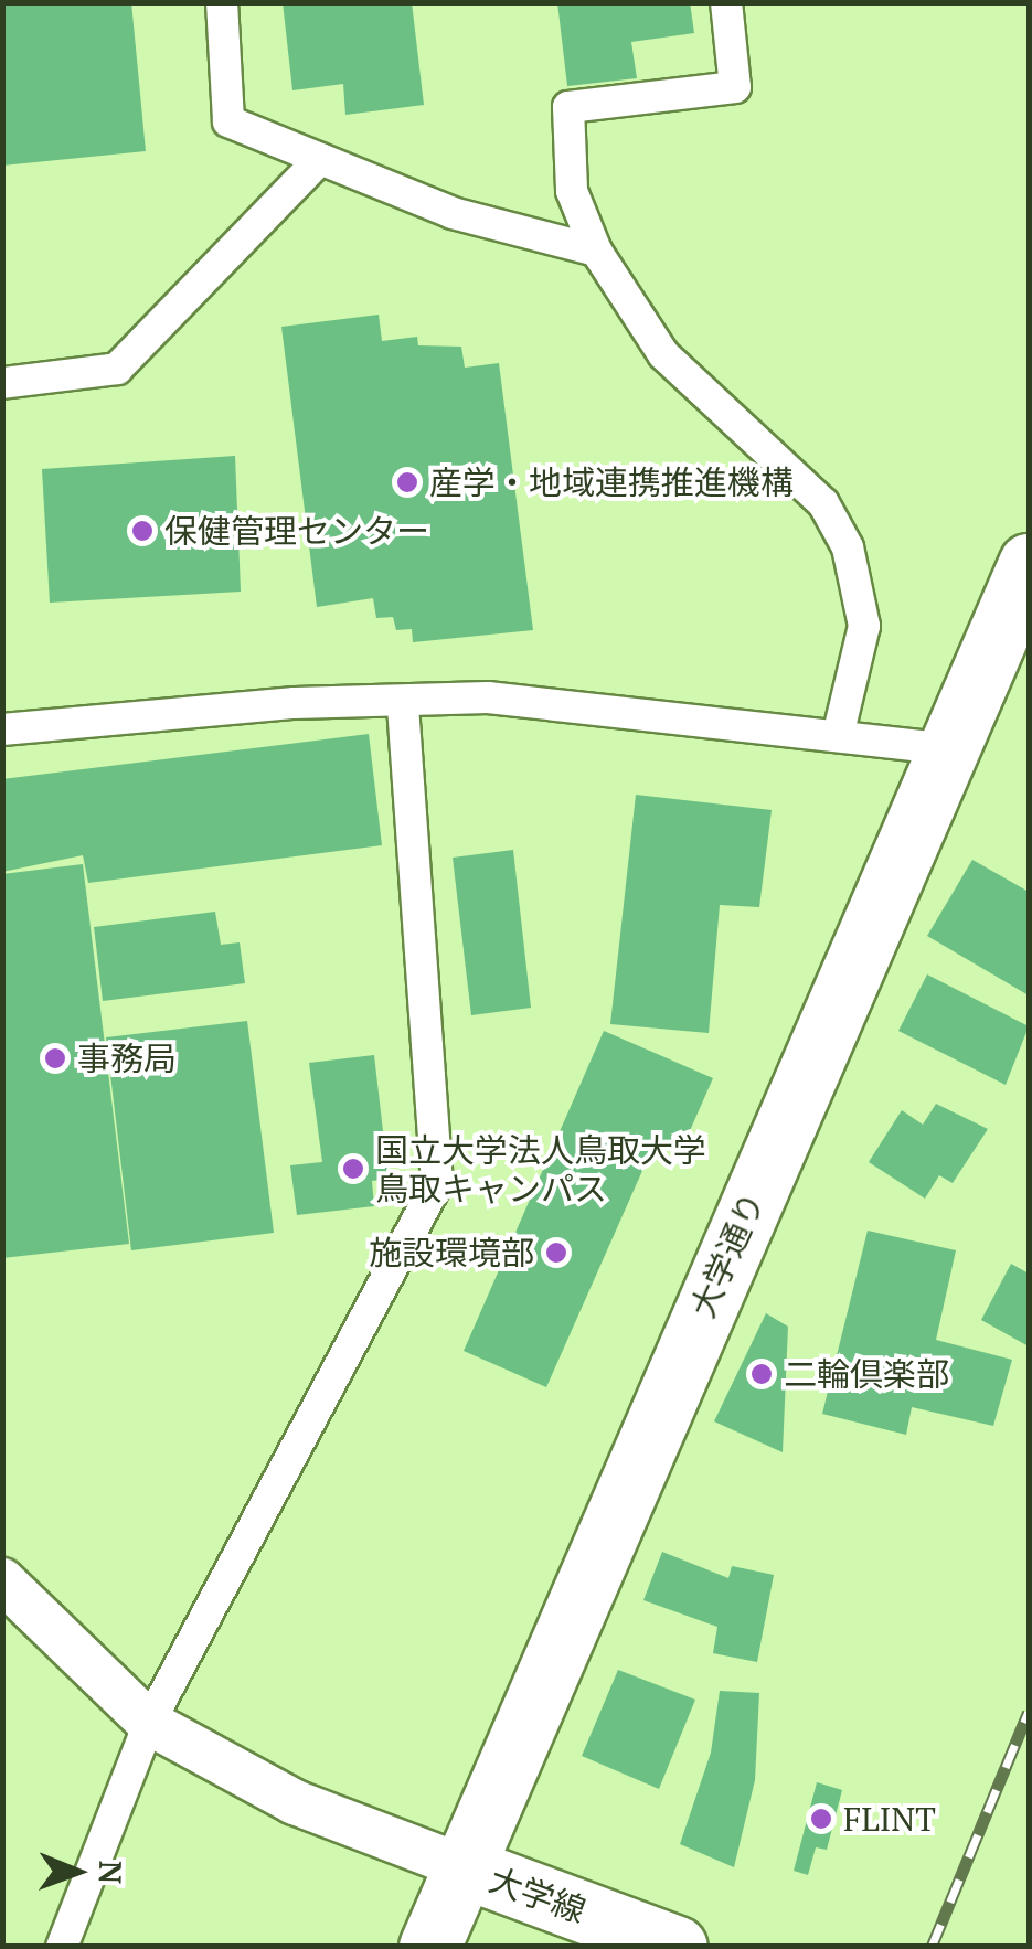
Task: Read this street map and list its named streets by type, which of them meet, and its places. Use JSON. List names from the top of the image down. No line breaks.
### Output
{"streets":{"street":["大学通り","大学線"]},"crossings":[["大学通り","大学線"]],"places":["産学・地域連携推進機構","保健管理センター","事務局","国立大学法人鳥取大学 鳥取キャンパス","施設環境部","二輪倶楽部","FLINT"],"north":"right"}
